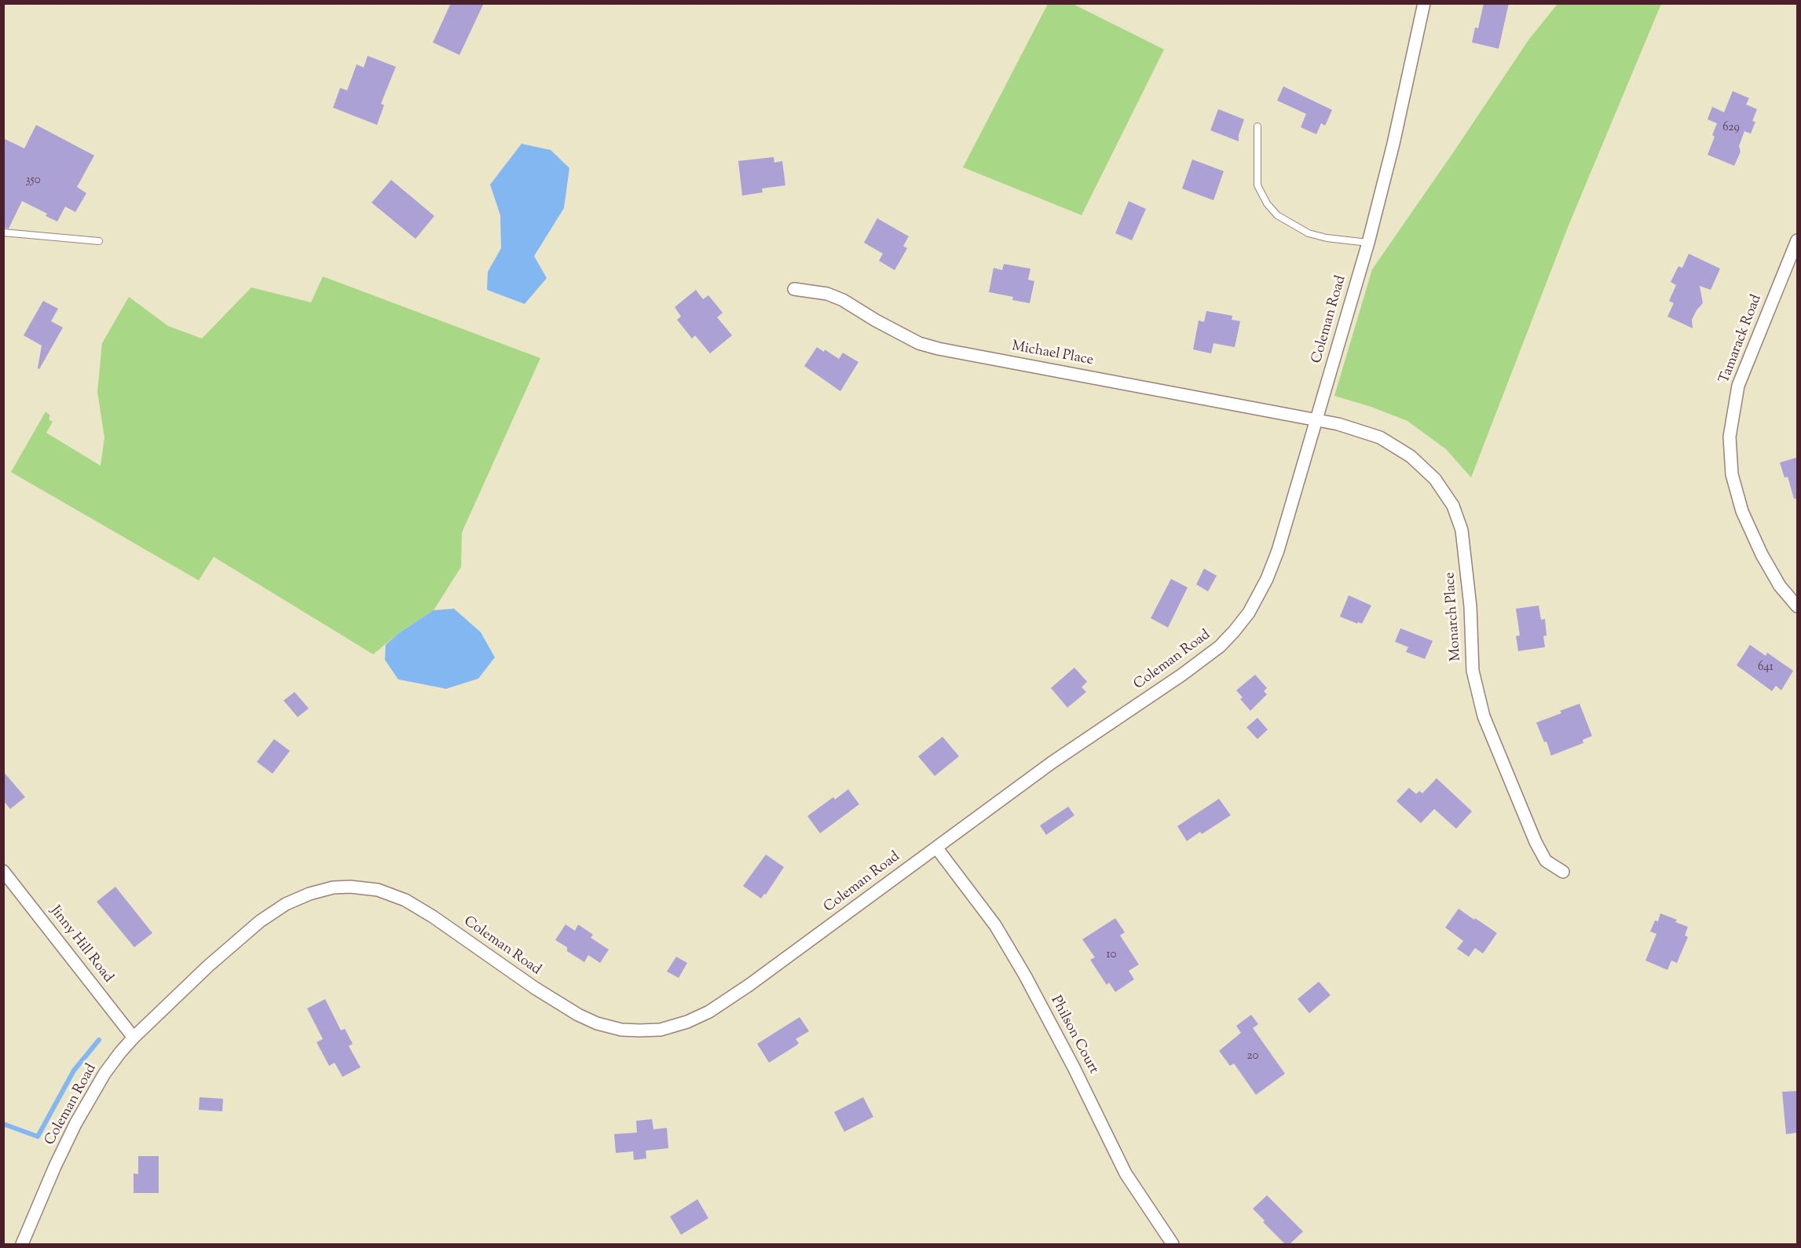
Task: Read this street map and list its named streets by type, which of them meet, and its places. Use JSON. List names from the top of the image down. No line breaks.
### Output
{"streets":{"street":["Coleman Road","Tamarack Road","Michael Place","Monarch Place","Jinny Hill Road","Philson Court"]},"crossings":[["Coleman Road","Michael Place"],["Coleman Road","Monarch Place"],["Coleman Road","Jinny Hill Road"],["Coleman Road","Philson Court"],["Michael Place","Monarch Place"]],"house_numbers":["629","350","641","10","20"]}
